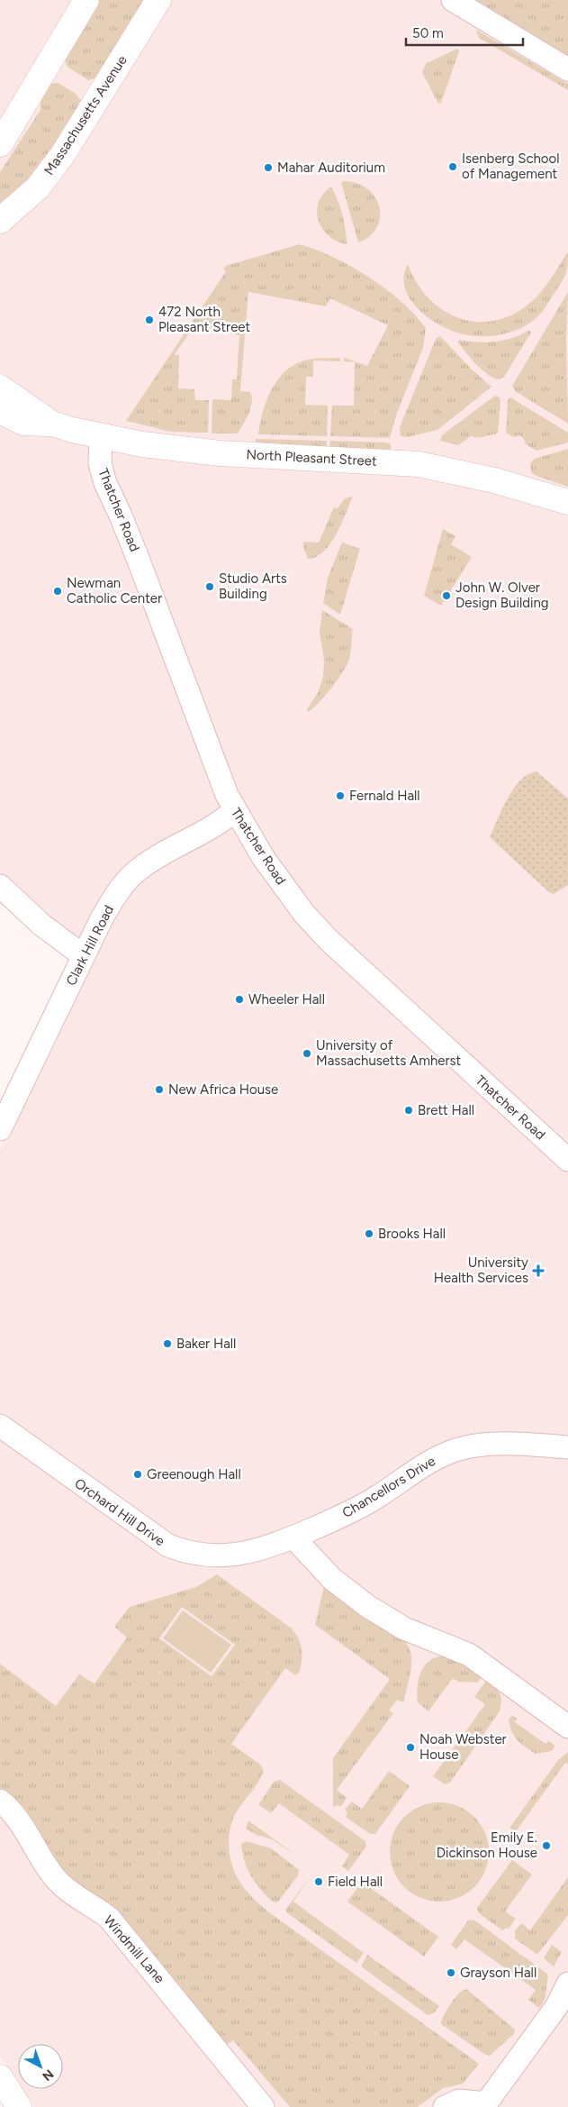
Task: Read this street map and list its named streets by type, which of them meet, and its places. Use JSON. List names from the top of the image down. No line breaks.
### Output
{"streets":{"main road":["Massachusetts Avenue","North Pleasant Street"],"street":["Thatcher Road","Clark Hill Road","Chancellors Drive","Orchard Hill Drive","Windmill Lane"]},"crossings":[["North Pleasant Street","Thatcher Road"],["Thatcher Road","Clark Hill Road"],["Chancellors Drive","Orchard Hill Drive"]],"places":{"other":["Isenberg School of Management","Mahar Auditorium","472 North Pleasant Street","Studio Arts Building","Newman Catholic Center","John W. Olver Design Building","Fernald Hall","Wheeler Hall","University of Massachusetts Amherst","New Africa House","Brett Hall","Brooks Hall","Baker Hall","Greenough Hall","Noah Webster House","Emily E. Dickinson House","Field Hall","Grayson Hall"],"health":["University Health Services"]},"scale_bar":"50 m","north":"bottom right"}
